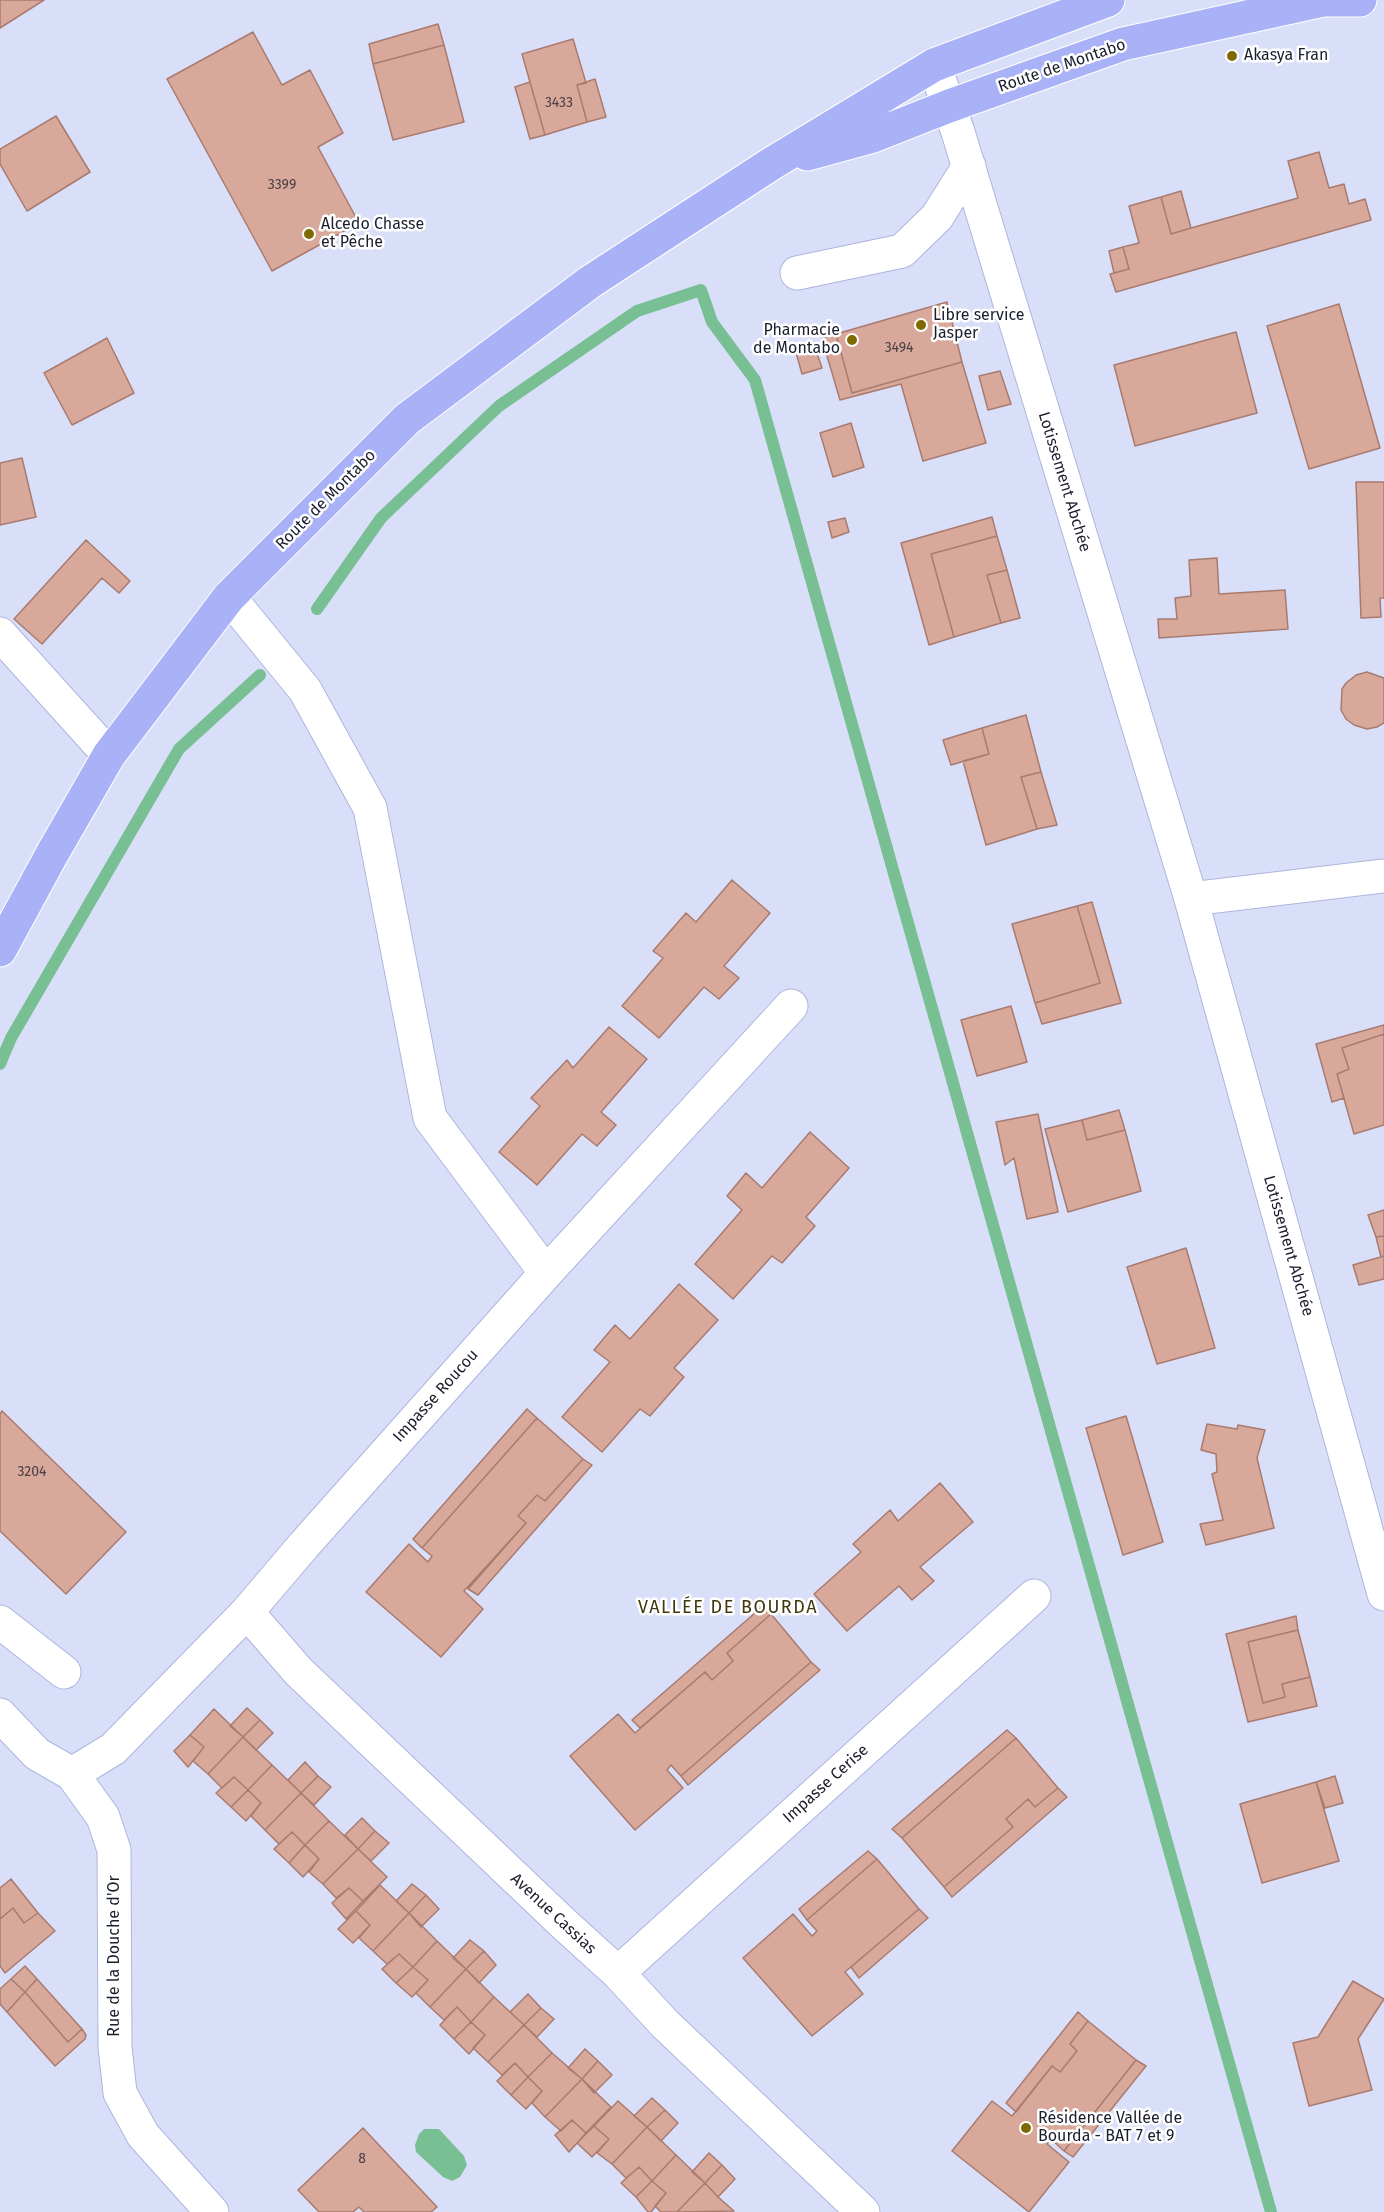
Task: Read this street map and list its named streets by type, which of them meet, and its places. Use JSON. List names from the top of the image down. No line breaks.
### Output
{"streets":{"main road":["Route de Montabo"],"street":["Lotissement Abchée","Impasse Roucou","Impasse Cerise","Avenue Cassias","Rue de la Douche d'Or"]},"crossings":[["Route de Montabo","Lotissement Abchée"],["Impasse Roucou","Avenue Cassias"],["Impasse Roucou","Rue de la Douche d'Or"],["Impasse Cerise","Avenue Cassias"]],"districts":["VALLÉE DE BOURDA"],"places":["Akasya Fran","Alcedo Chasse et Pêche","Libre service Jasper","Pharmacie de Montabo","Résidence Vallée de Bourda - BAT 7 et 9"],"house_numbers":["3433","3399","3494","3204","8"]}
